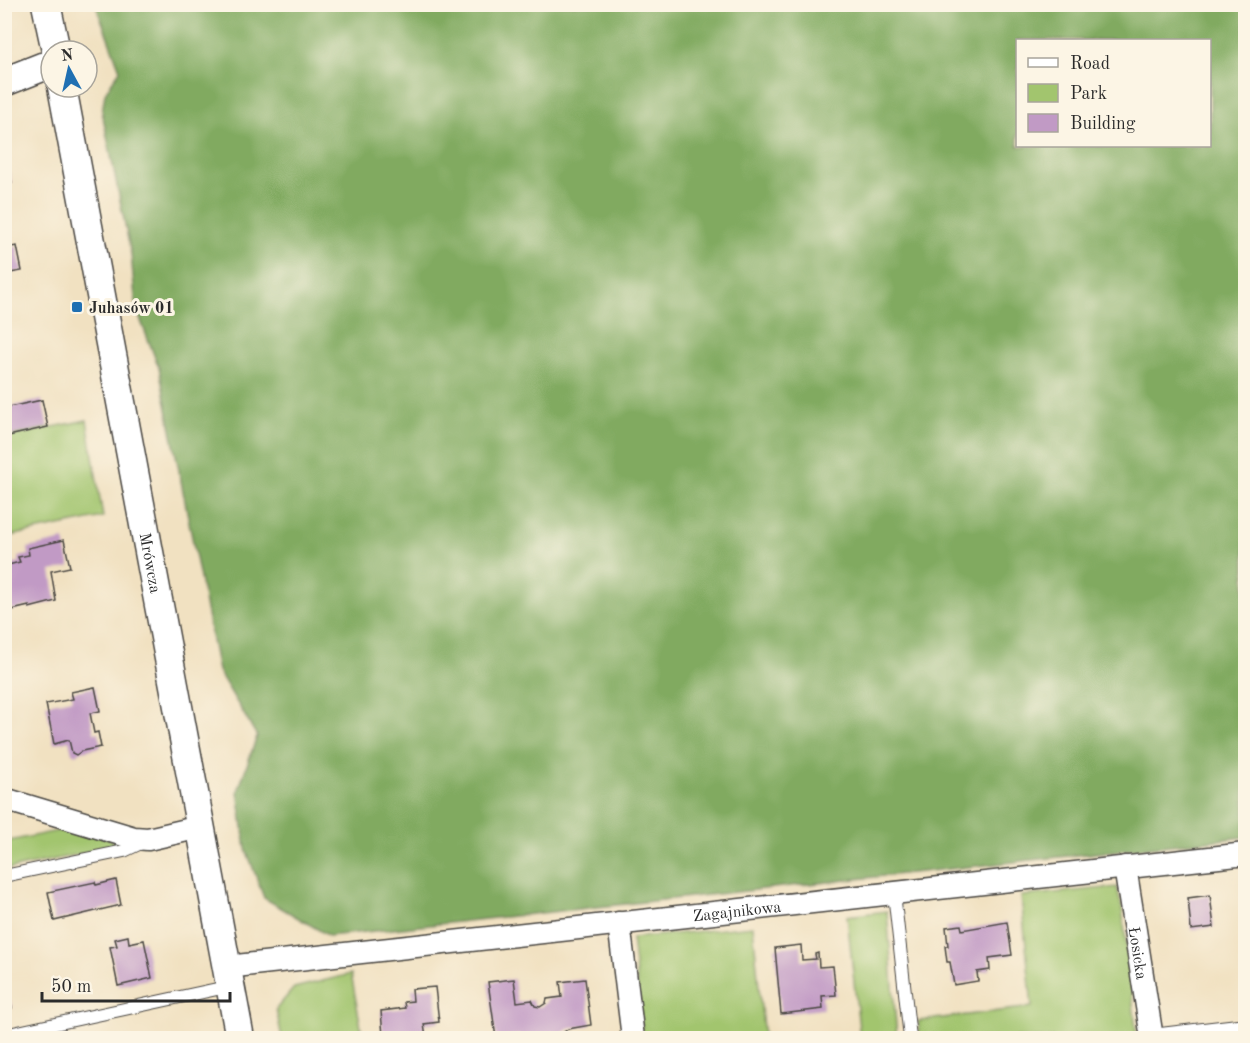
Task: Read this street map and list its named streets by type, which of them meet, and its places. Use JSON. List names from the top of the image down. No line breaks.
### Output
{"streets":{"street":["Mrówcza","Zagajnikowa","Łosicka"]},"crossings":[["Mrówcza","Zagajnikowa"],["Zagajnikowa","Łosicka"]],"places":{"transit":["Juhasów 01"]},"legend":["Road","Park","Building"],"scale_bar":"50 m","north":"top"}
